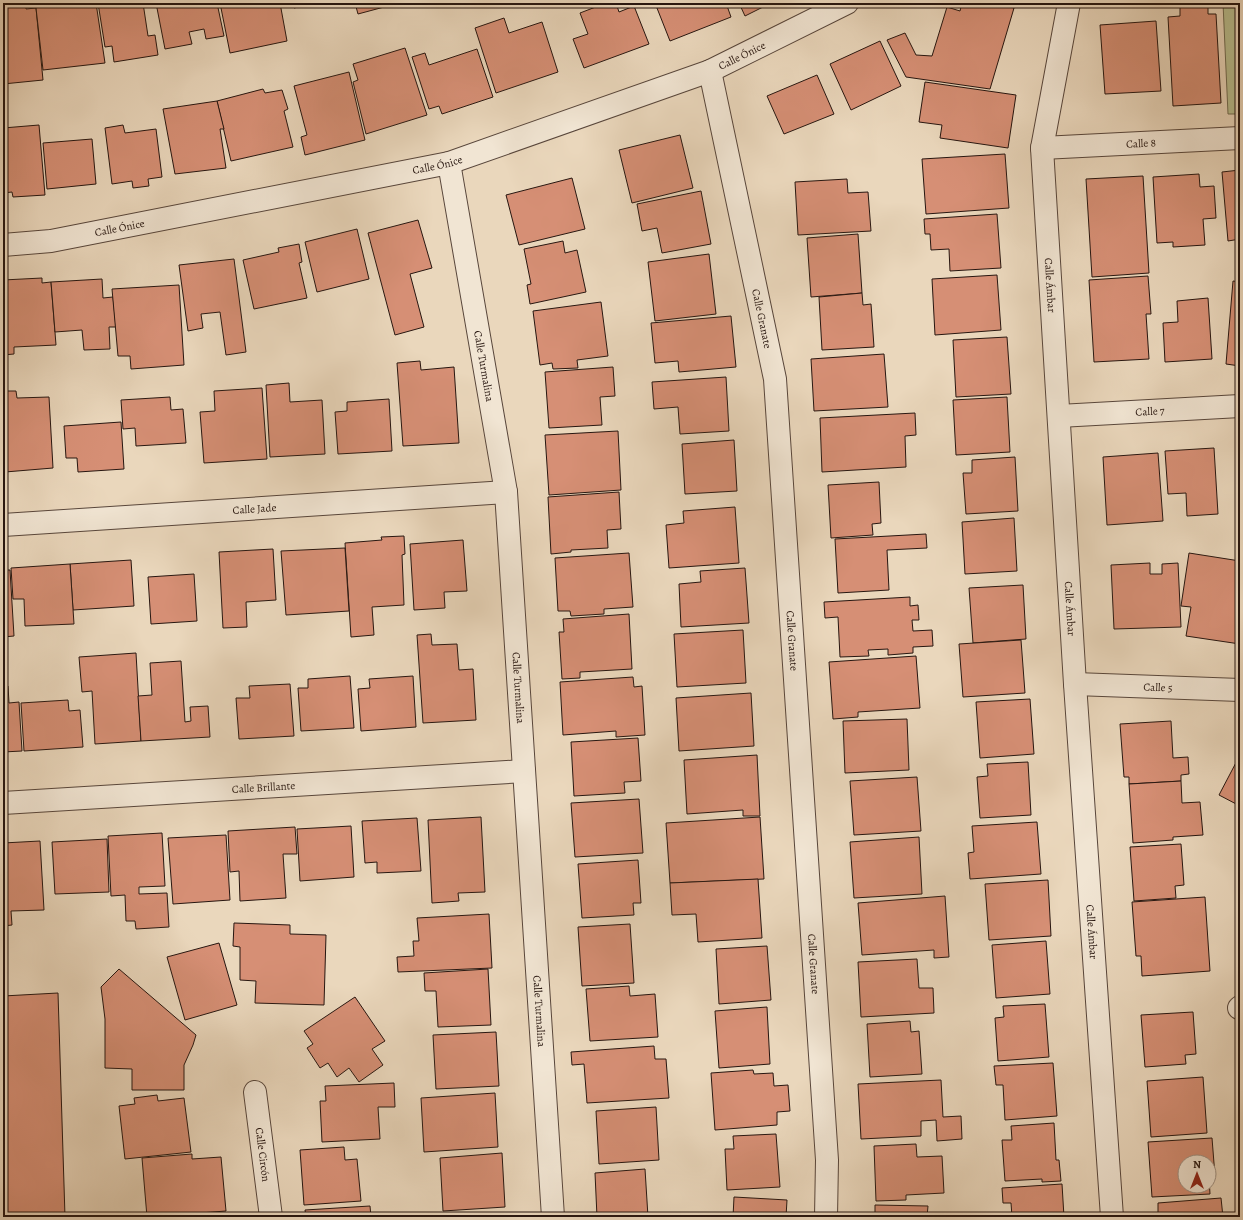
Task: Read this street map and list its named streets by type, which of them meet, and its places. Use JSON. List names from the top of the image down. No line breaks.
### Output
{"streets":{"street":["Calle Ónice","Calle 8","Calle Ámbar","Calle Granate","Calle Turmalina","Calle 7","Calle Jade","Calle 5","Calle Brillante","Calle Circón"]},"crossings":[["Calle Ónice","Calle Granate"],["Calle Ónice","Calle Turmalina"],["Calle 8","Calle Ámbar"],["Calle Ámbar","Calle 7"],["Calle Ámbar","Calle 5"],["Calle Turmalina","Calle Jade"],["Calle Turmalina","Calle Brillante"]],"north":"top"}
